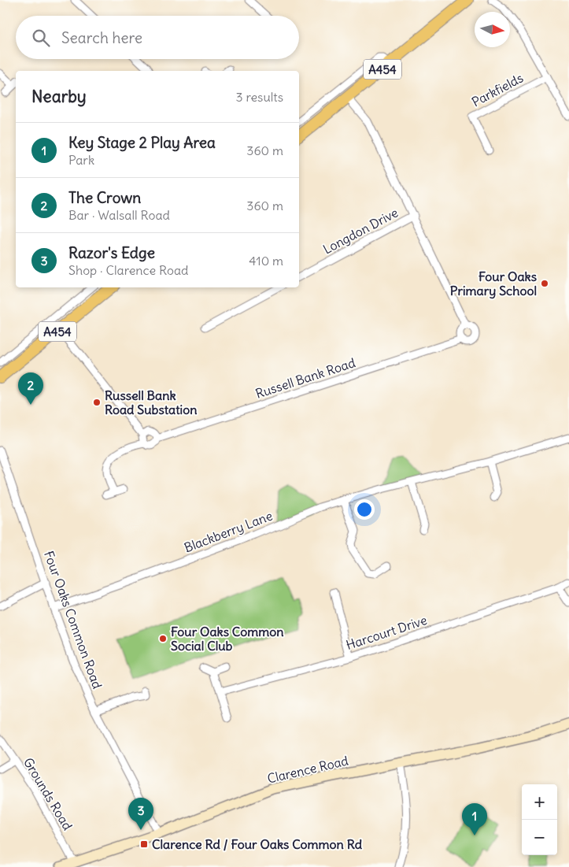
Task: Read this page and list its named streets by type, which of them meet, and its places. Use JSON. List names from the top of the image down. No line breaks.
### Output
{"streets":{"main road":["A454"],"street":["Parkfields","Longdon Drive","Russell Bank Road","Blackberry Lane","Four Oaks Common Road","Harcourt Drive","Clarence Road","Grounds Road"]},"crossings":[["A454","Russell Bank Road"],["Longdon Drive","Russell Bank Road"],["Blackberry Lane","Four Oaks Common Road"],["Four Oaks Common Road","Clarence Road"],["Clarence Road","Grounds Road"]],"places":{"other":["Four Oaks Primary School","Russell Bank Road Substation","Four Oaks Common Social Club"],"transit":["Clarence Rd / Four Oaks Common Rd"]},"north":"right","page":{"search":"Search here","heading":["Nearby","3 results"],"list":[{"mark":"1","name":"Key Stage 2 Play Area","note":"Park","value":"360 m"},{"mark":"2","name":"The Crown","note":"Bar · Walsall Road","value":"360 m"},{"mark":"3","name":"Razor's Edge","note":"Shop · Clarence Road","value":"410 m"}],"pins":["2","3","1"],"map_buttons":["+","−"]}}
